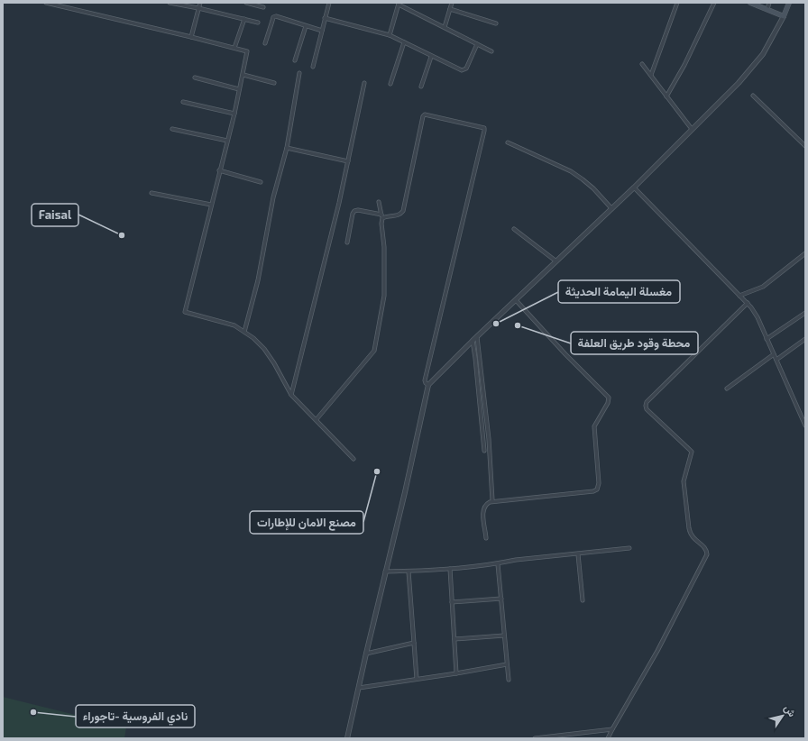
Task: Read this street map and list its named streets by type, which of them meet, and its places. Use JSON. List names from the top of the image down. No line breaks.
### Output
{"places":["Faisal","مغسلة اليمامة الحديثة","محطة وقود طريق العلفة","مصنع الامان للإطارات","نادي الفروسية -تاجوراء"],"north":"top right"}
